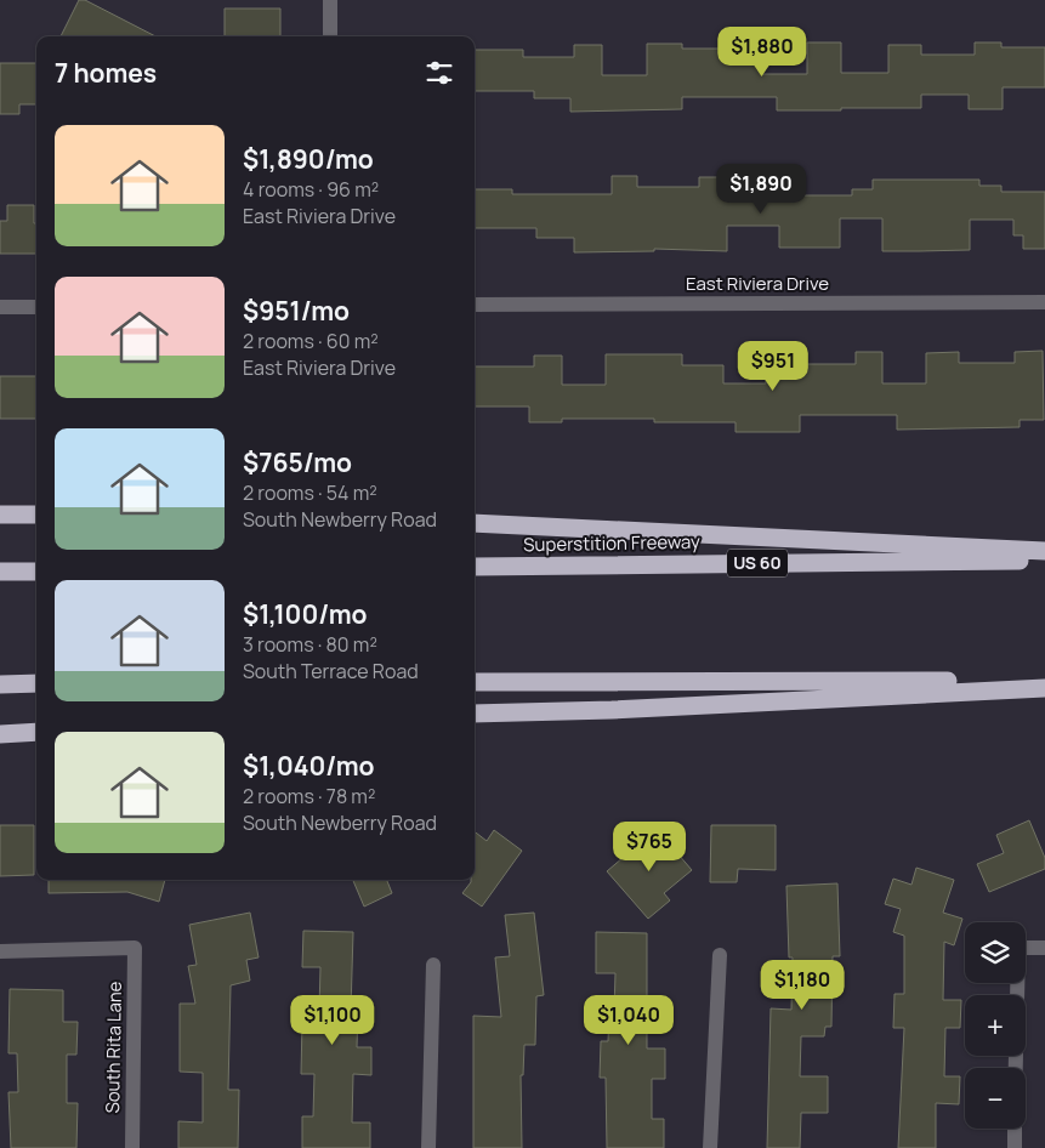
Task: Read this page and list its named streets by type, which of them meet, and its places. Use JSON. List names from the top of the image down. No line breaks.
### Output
{"streets":{"highway":["Superstition Freeway","US 60"],"street":["East Riviera Drive","South Rita Lane"]},"page":{"price":["$1,880","$1,890","$951","$765","$1,180","$1,100","$1,040"],"heading":"7 homes","list":[{"name":"$1,890/mo","note":"4 rooms · 96 m² · East Riviera Drive"},{"name":"$951/mo","note":"2 rooms · 60 m² · East Riviera Drive"},{"name":"$765/mo","note":"2 rooms · 54 m² · South Newberry Road"},{"name":"$1,100/mo","note":"3 rooms · 80 m² · South Terrace Road"},{"name":"$1,040/mo","note":"2 rooms · 78 m² · South Newberry Road"}],"map_buttons":["+","−"]}}
